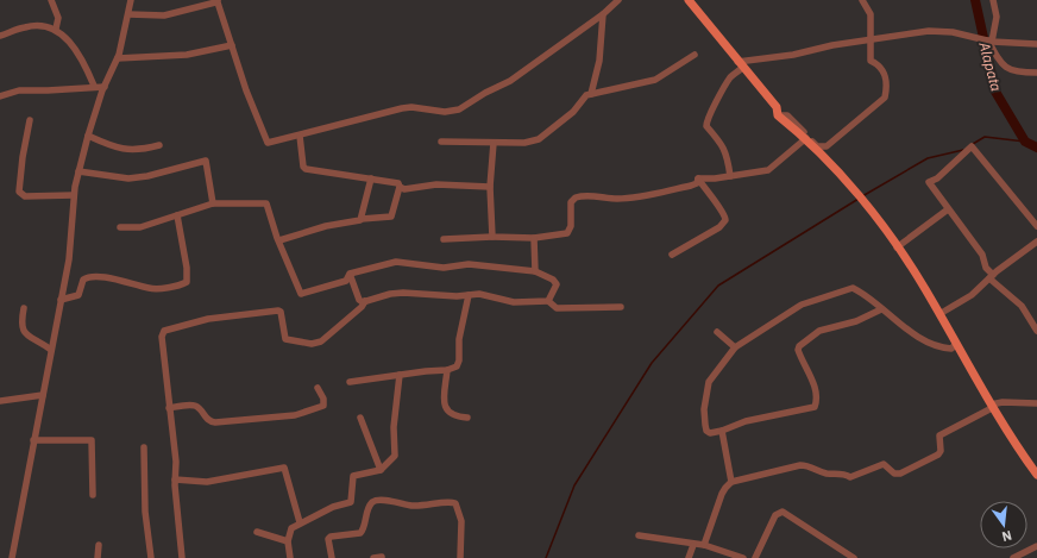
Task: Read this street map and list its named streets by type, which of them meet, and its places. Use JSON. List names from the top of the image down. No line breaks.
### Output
{"water":["Alapata"],"north":"bottom"}
